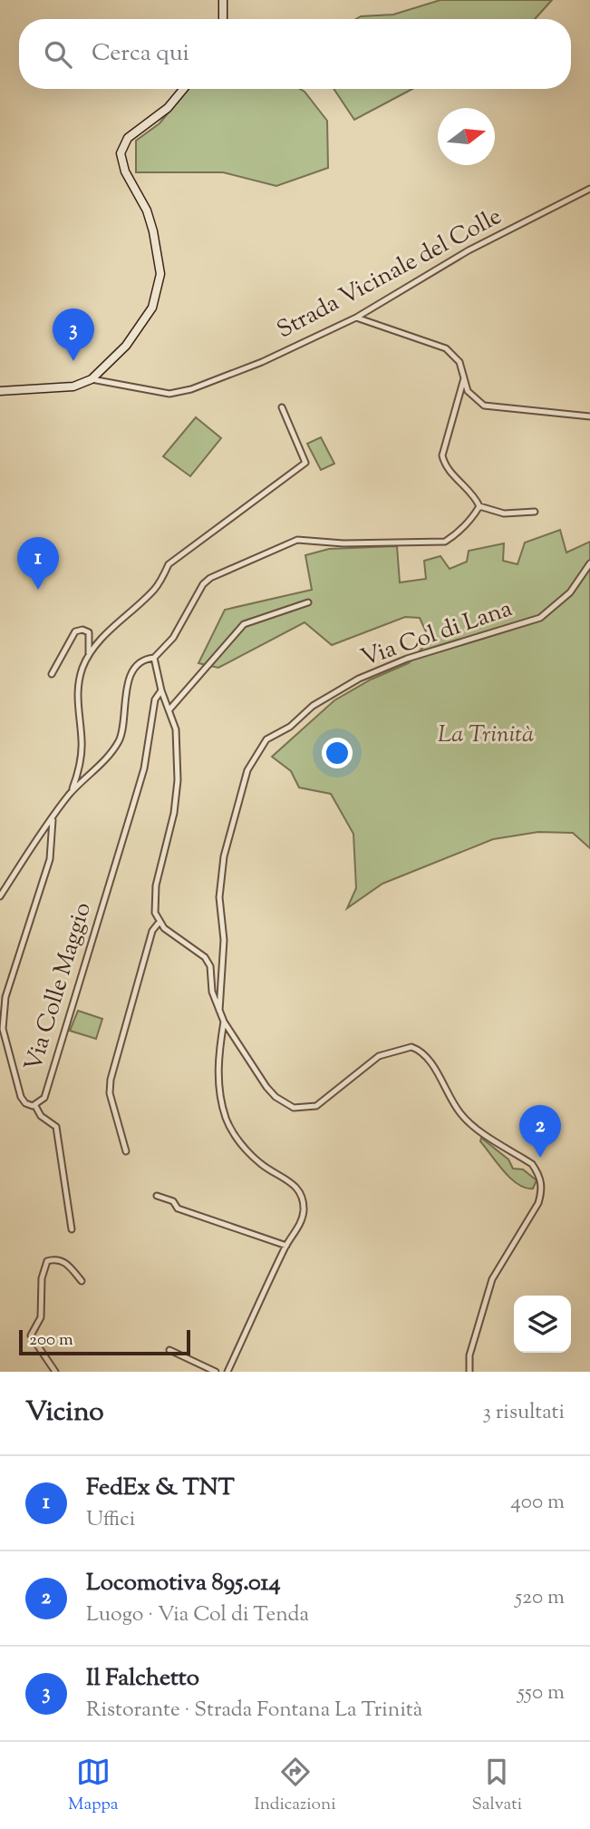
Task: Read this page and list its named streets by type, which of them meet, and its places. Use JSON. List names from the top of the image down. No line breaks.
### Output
{"streets":{"street":["Strada Vicinale del Colle","Via Col di Lana","Via Colle Maggio"]},"parks":["La Trinità"],"scale_bar":"200 m","north":"right","page":{"search":"Cerca qui","pins":["3","1","2"],"scale":"200 m","heading":["Vicino","3 risultati"],"list":[{"mark":"1","name":"FedEx & TNT","note":"Uffici","value":"400 m"},{"mark":"2","name":"Locomotiva 895.014","note":"Luogo · Via Col di Tenda","value":"520 m"},{"mark":"3","name":"Il Falchetto","note":"Ristorante · Strada Fontana La Trinità","value":"550 m"}],"nav":["Mappa","Indicazioni","Salvati"]}}
